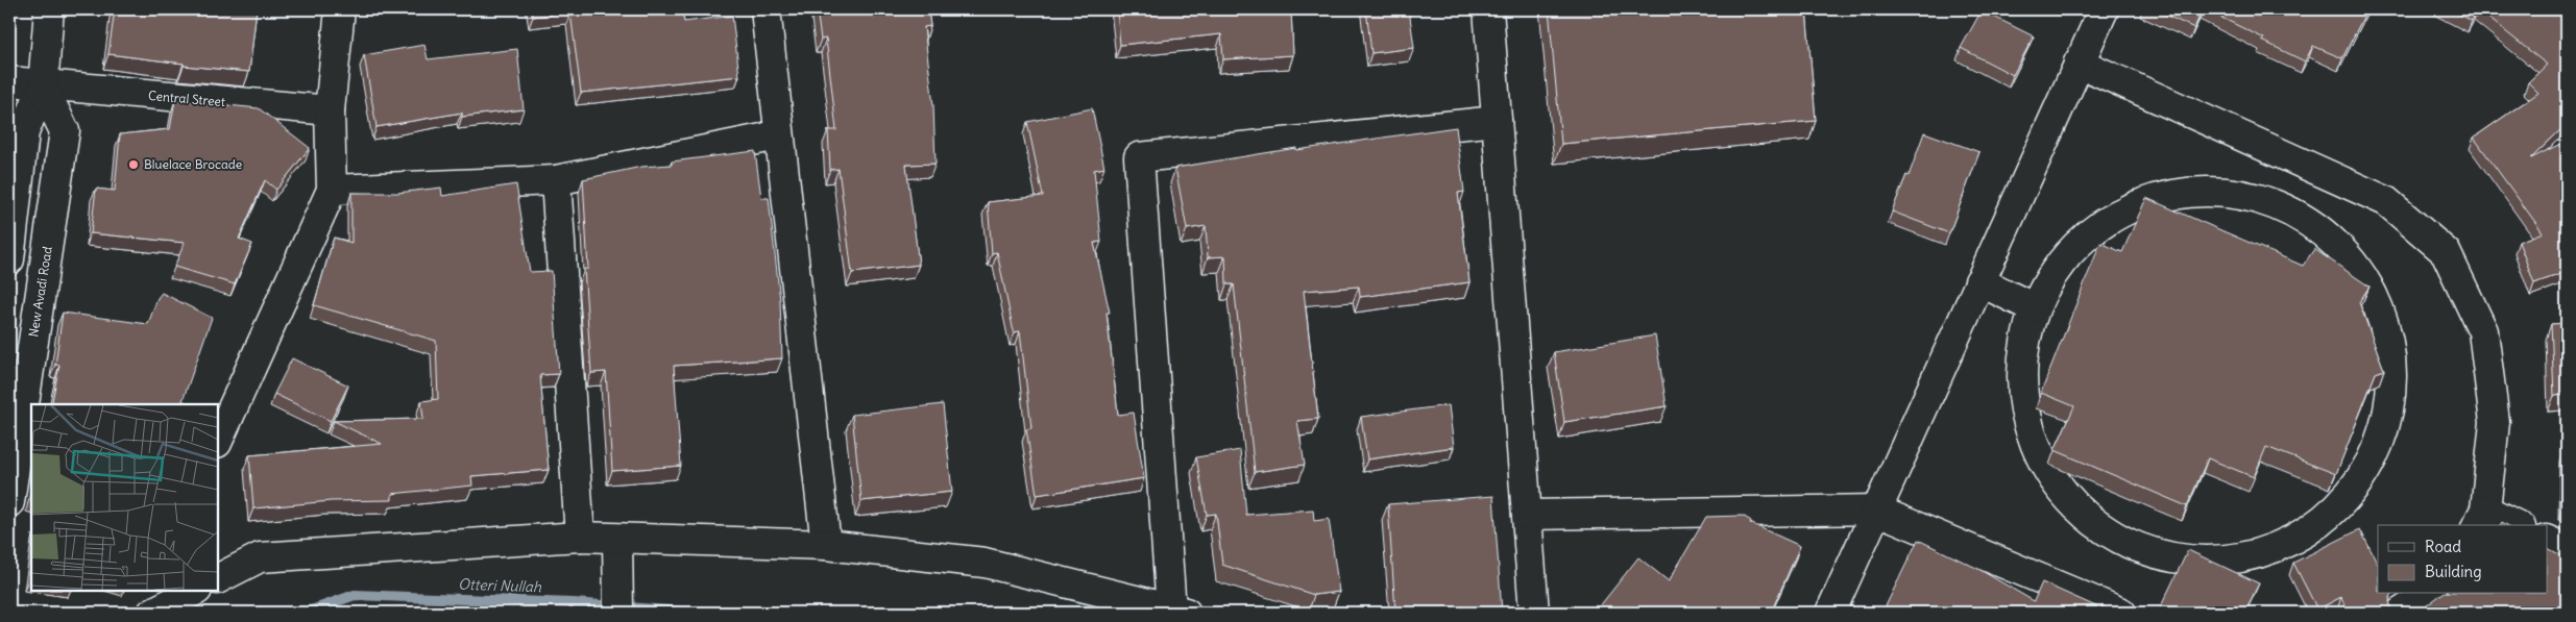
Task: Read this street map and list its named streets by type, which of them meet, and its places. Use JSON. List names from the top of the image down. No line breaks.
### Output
{"streets":{"street":["Central Street","New Avadi Road"]},"crossings":[["Central Street","New Avadi Road"]],"water":["Otteri Nullah"],"places":["Bluelace Brocade"],"legend":["Road","Building"]}
